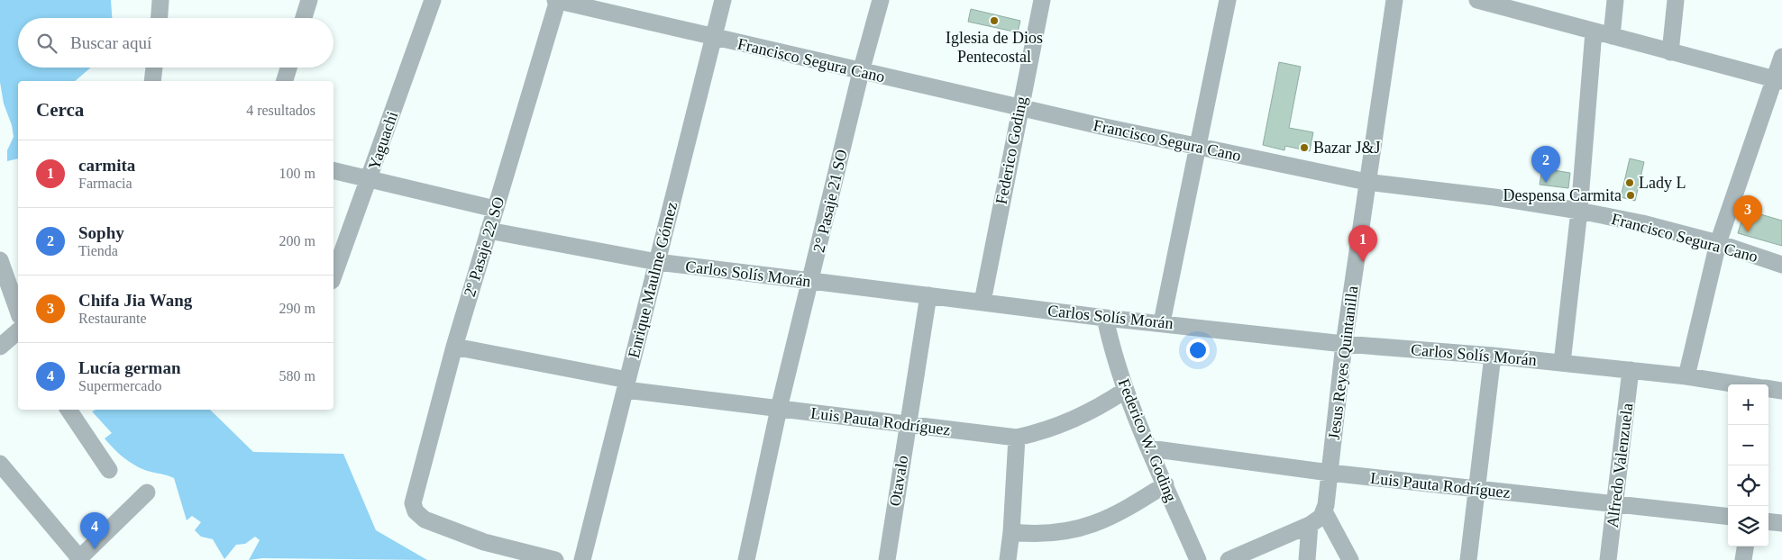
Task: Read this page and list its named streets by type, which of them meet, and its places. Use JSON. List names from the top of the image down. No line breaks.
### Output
{"streets":{"street":["Francisco Segura Cano","Yaguachi","Federico Goding","2° Pasaje 21 SO","2º Pasaje 22 SO","Carlos Solís Morán","Enrique Maulme Gómez","Jesus Reyes Quintanilla","Luis Pauta Rodríguez","Federico W. Goding","Alfredo Valenzuela","Otavalo"]},"crossings":[["Francisco Segura Cano","Federico Goding"],["Francisco Segura Cano","2° Pasaje 21 SO"],["Francisco Segura Cano","2º Pasaje 22 SO"],["Francisco Segura Cano","Enrique Maulme Gómez"],["Francisco Segura Cano","Jesus Reyes Quintanilla"],["Federico Goding","Carlos Solís Morán"],["2° Pasaje 21 SO","Carlos Solís Morán"],["2° Pasaje 21 SO","Luis Pauta Rodríguez"],["2º Pasaje 22 SO","Carlos Solís Morán"],["2º Pasaje 22 SO","Luis Pauta Rodríguez"],["Carlos Solís Morán","Enrique Maulme Gómez"],["Carlos Solís Morán","Jesus Reyes Quintanilla"],["Carlos Solís Morán","Federico W. Goding"],["Carlos Solís Morán","Alfredo Valenzuela"],["Carlos Solís Morán","Otavalo"],["Enrique Maulme Gómez","Luis Pauta Rodríguez"],["Jesus Reyes Quintanilla","Luis Pauta Rodríguez"],["Luis Pauta Rodríguez","Federico W. Goding"],["Luis Pauta Rodríguez","Alfredo Valenzuela"],["Luis Pauta Rodríguez","Otavalo"]],"places":["Iglesia de Dios Pentecostal","Bazar J&J","Lady L","Despensa Carmita"],"page":{"search":"Buscar aquí","heading":["Cerca","4 resultados"],"list":[{"mark":"1","name":"carmita","note":"Farmacia","value":"100 m"},{"mark":"2","name":"Sophy","note":"Tienda","value":"200 m"},{"mark":"3","name":"Chifa Jia Wang","note":"Restaurante","value":"290 m"},{"mark":"4","name":"Lucía german","note":"Supermercado","value":"580 m"}],"pins":["2","3","1","4"],"map_buttons":["+","−"]}}
